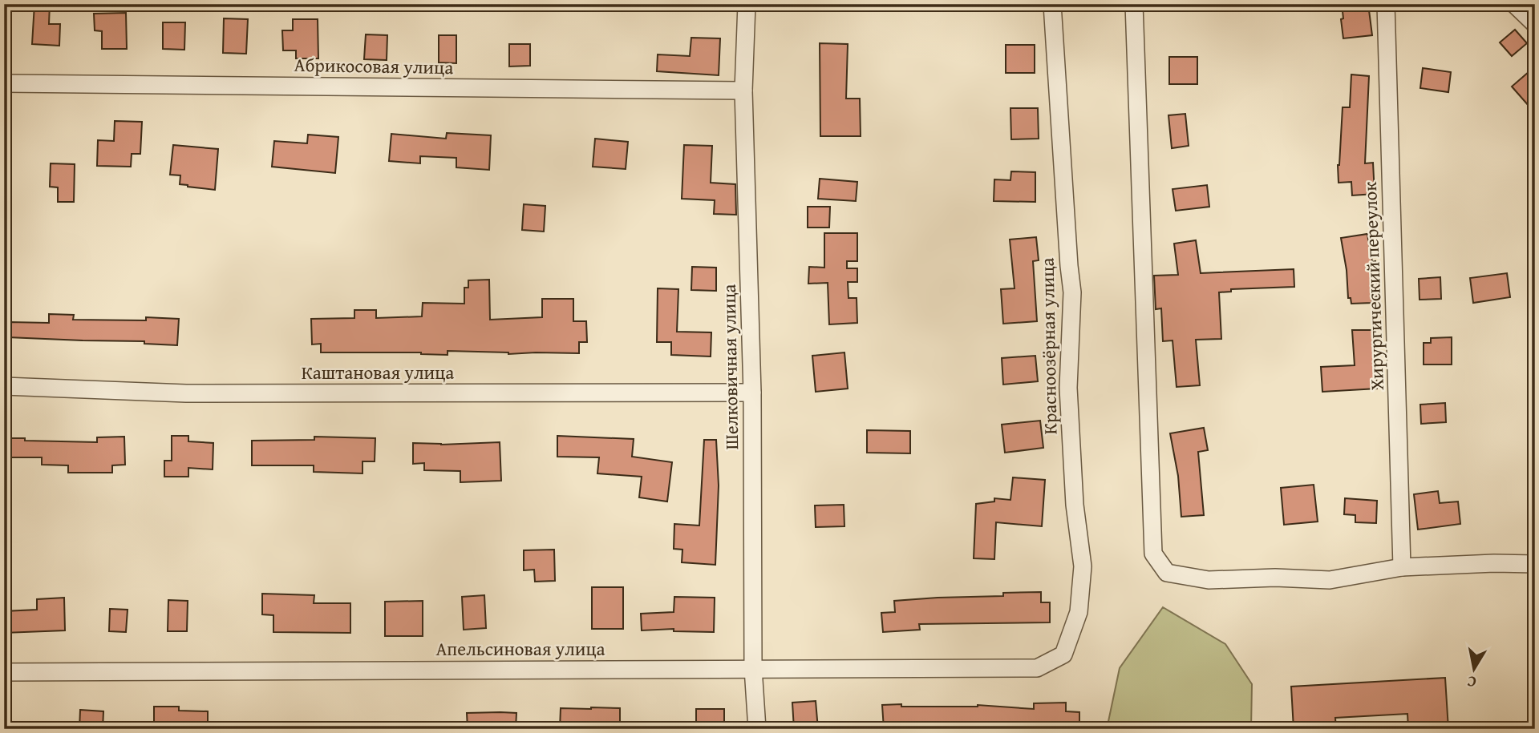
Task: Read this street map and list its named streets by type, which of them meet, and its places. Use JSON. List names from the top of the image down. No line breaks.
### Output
{"streets":{"street":["Абрикосовая улица","Хирургический переулок","Красноозёрная улица","Шелковичная улица","Каштановая улица","Апельсиновая улица"]},"crossings":[["Абрикосовая улица","Шелковичная улица"],["Красноозёрная улица","Апельсиновая улица"],["Шелковичная улица","Каштановая улица"],["Шелковичная улица","Апельсиновая улица"]],"north":"bottom"}
